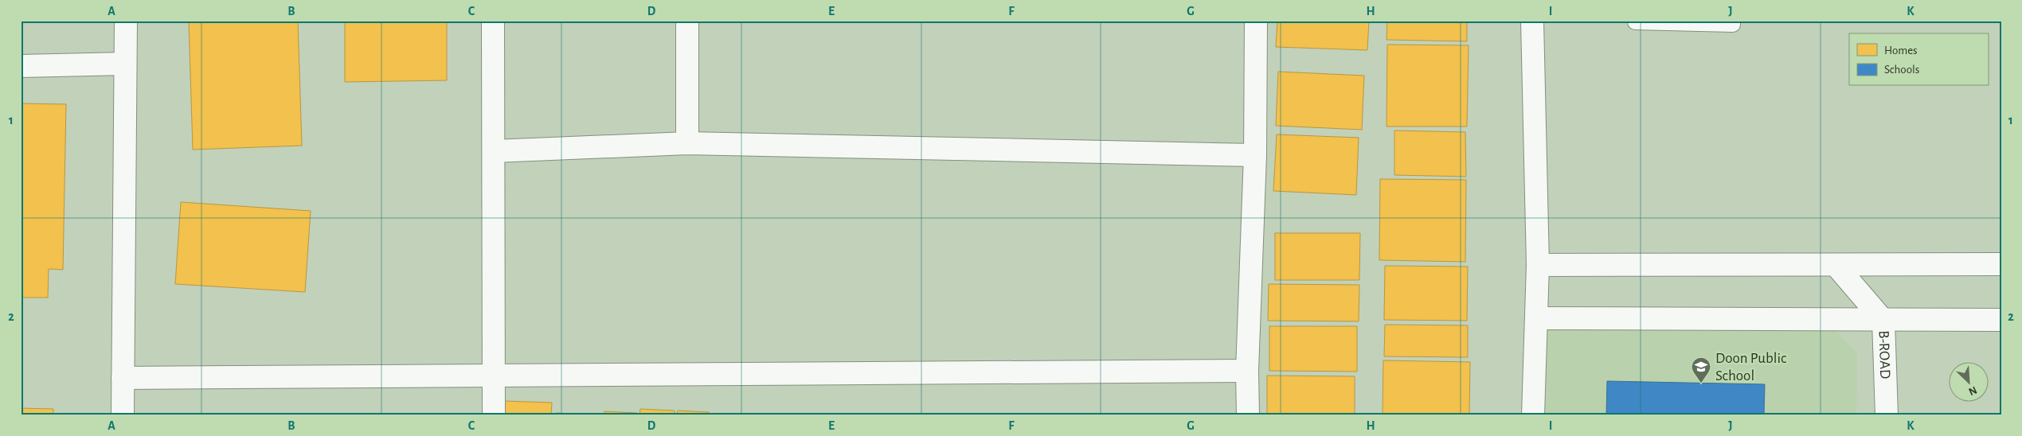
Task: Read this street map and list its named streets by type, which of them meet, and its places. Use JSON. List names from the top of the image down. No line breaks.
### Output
{"streets":{"street":["B-ROAD"]},"places":{"school or university":["Doon Public School"]},"legend":["Homes","Schools"],"north":"bottom right","grid":{"columns":["A","B","C","D","E","F","G","H","I","J","K"],"rows":["1","2"]}}
